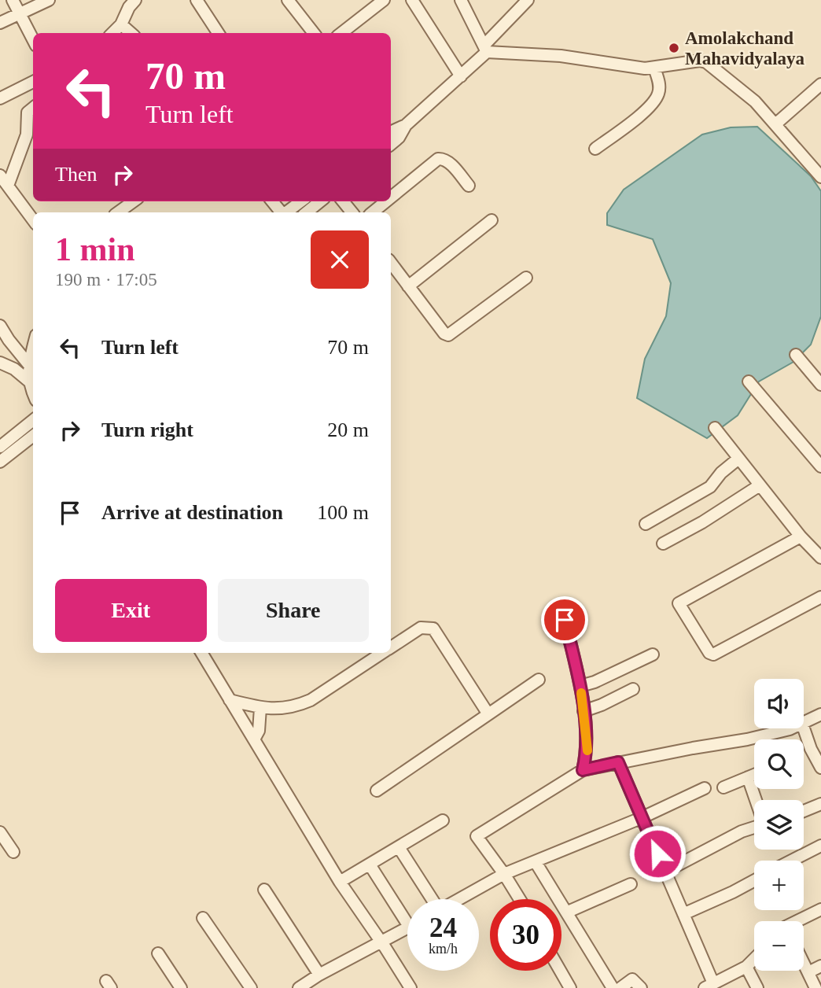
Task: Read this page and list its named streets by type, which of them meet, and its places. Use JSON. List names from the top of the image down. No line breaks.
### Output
{"places":["Amolakchand Mahavidyalaya"],"page":{"turn":["70 m","Turn left"],"then":"Then","heading":["1 min","190 m · 17:05"],"list":[{"name":"Turn left","value":"70 m"},{"name":"Turn right","value":"20 m"},{"name":"Arrive at destination","value":"100 m"}],"buttons":["Exit","Share"],"map_buttons":["+","−"],"speed":"24 km/h","limit":"30"}}
